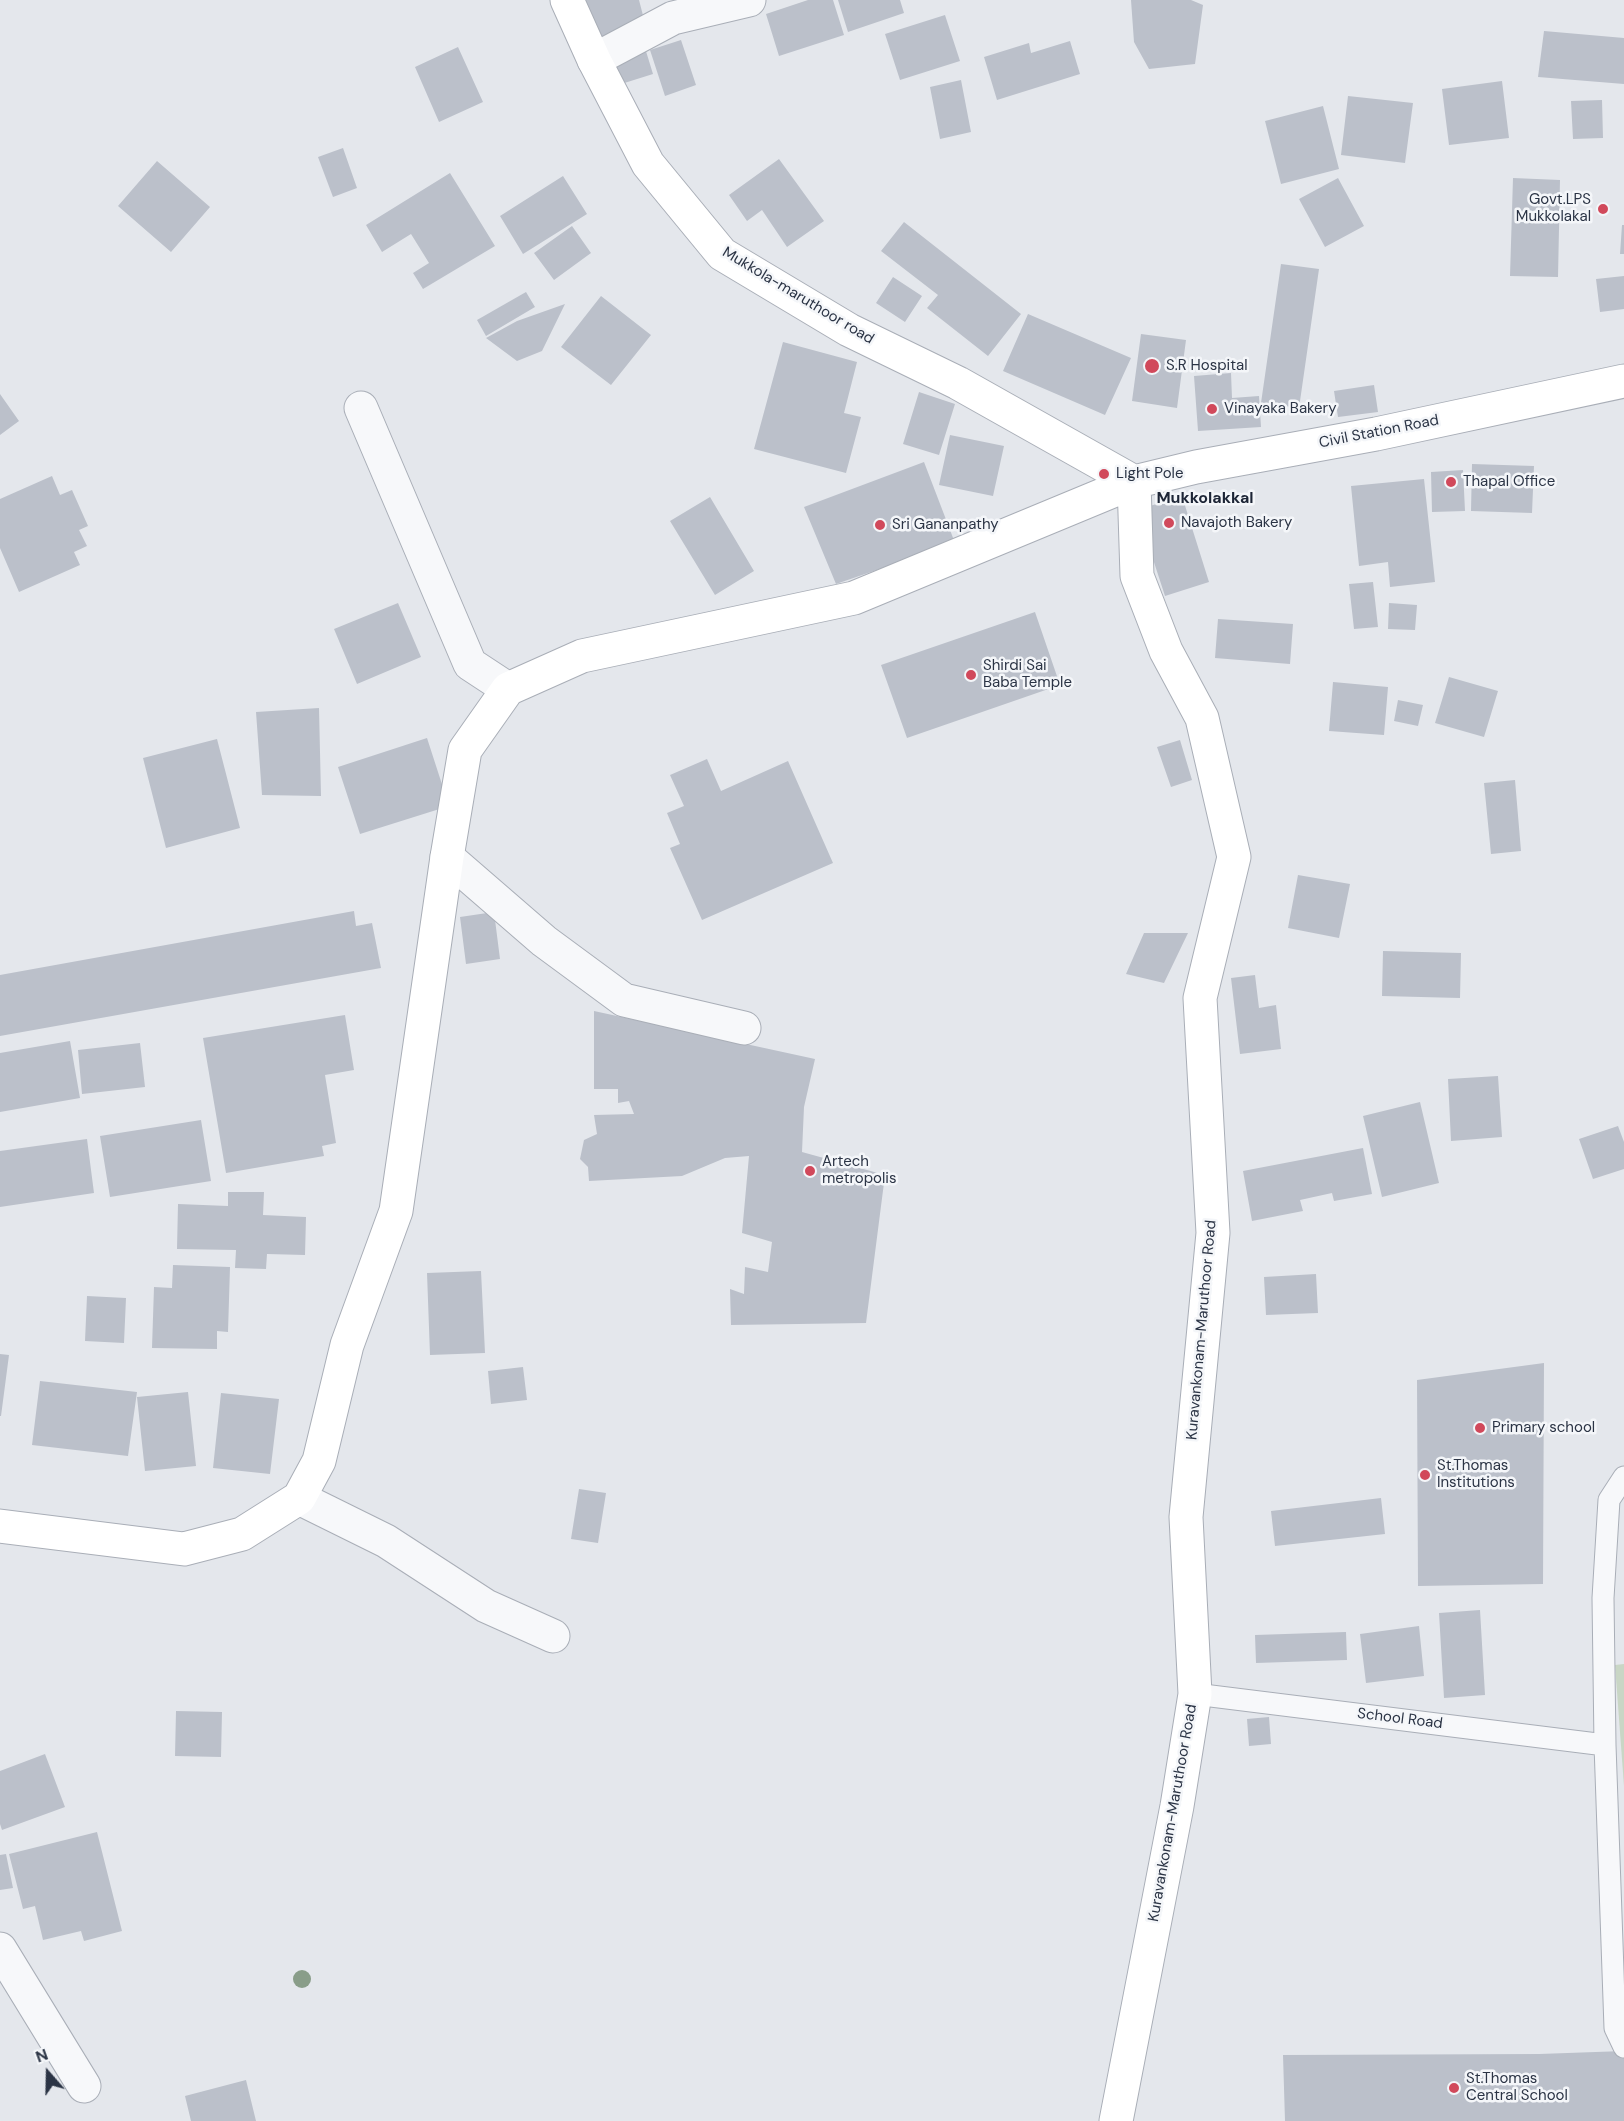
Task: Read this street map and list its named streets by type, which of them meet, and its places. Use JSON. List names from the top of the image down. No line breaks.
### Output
{"streets":{"main road":["Mukkola-maruthoor road","Civil Station Road","Kuravankonam-Maruthoor Road"],"lane":["School Road"]},"crossings":[["Mukkola-maruthoor road","Civil Station Road"],["Mukkola-maruthoor road","Kuravankonam-Maruthoor Road"],["Civil Station Road","Kuravankonam-Maruthoor Road"],["Kuravankonam-Maruthoor Road","School Road"]],"districts":["Mukkolakkal"],"places":["Govt.LPS Mukkolakal","S.R Hospital","Vinayaka Bakery","Light Pole","Thapal Office","Navajoth Bakery","Sri Gananpathy","Shirdi Sai Baba Temple","Artech metropolis","Primary school","St.Thomas Institutions","St.Thomas Central School"],"north":"top"}
